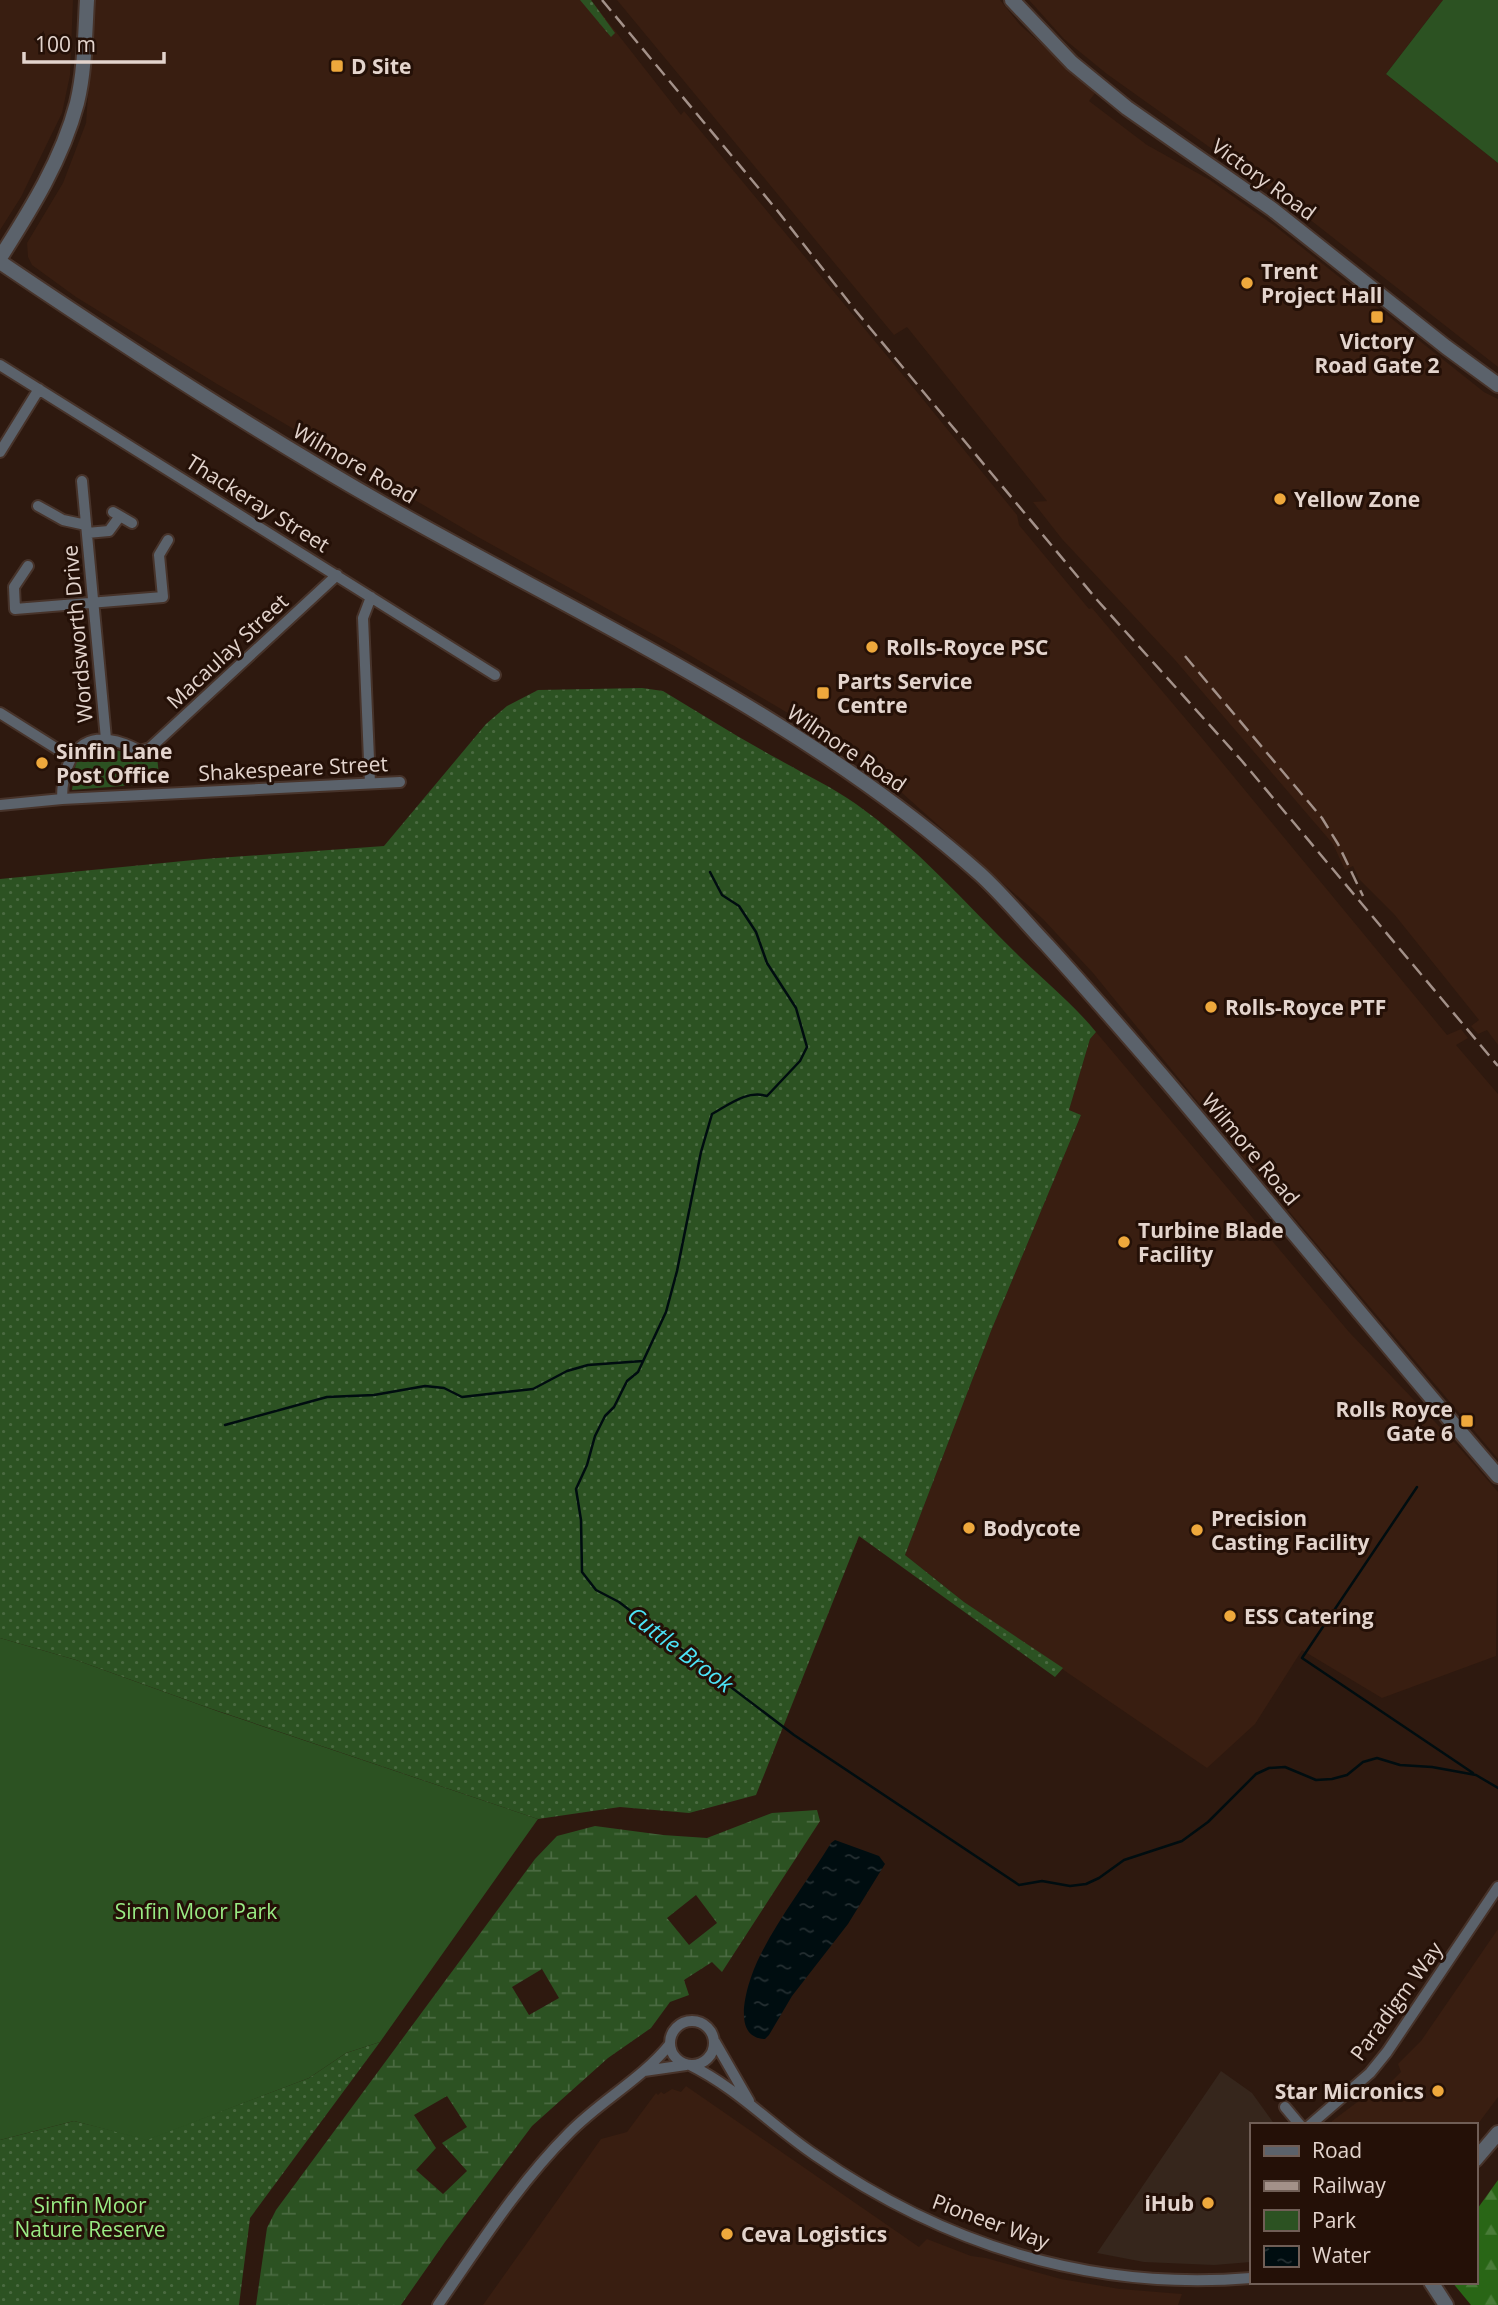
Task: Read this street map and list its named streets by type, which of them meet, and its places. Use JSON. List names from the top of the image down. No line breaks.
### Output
{"streets":{"street":["Victory Road","Wilmore Road","Thackeray Street","Wordsworth Drive","Macaulay Street","Shakespeare Street","Paradigm Way","Pioneer Way"]},"crossings":[["Thackeray Street","Macaulay Street"],["Wordsworth Drive","Macaulay Street"]],"water":["Cuttle Brook"],"parks":["Sinfin Moor Park","Sinfin Moor Nature Reserve"],"places":{"transit":["D Site","Victory Road Gate 2","Parts Service Centre","Rolls Royce Gate 6"],"other":["Trent Project Hall","Yellow Zone","Rolls-Royce PSC","Sinfin Lane Post Office","Rolls-Royce PTF","Turbine Blade Facility","Bodycote","Precision Casting Facility","ESS Catering","Star Micronics","iHub","Ceva Logistics"]},"legend":["Road","Railway","Park","Water"],"scale_bar":"100 m"}
